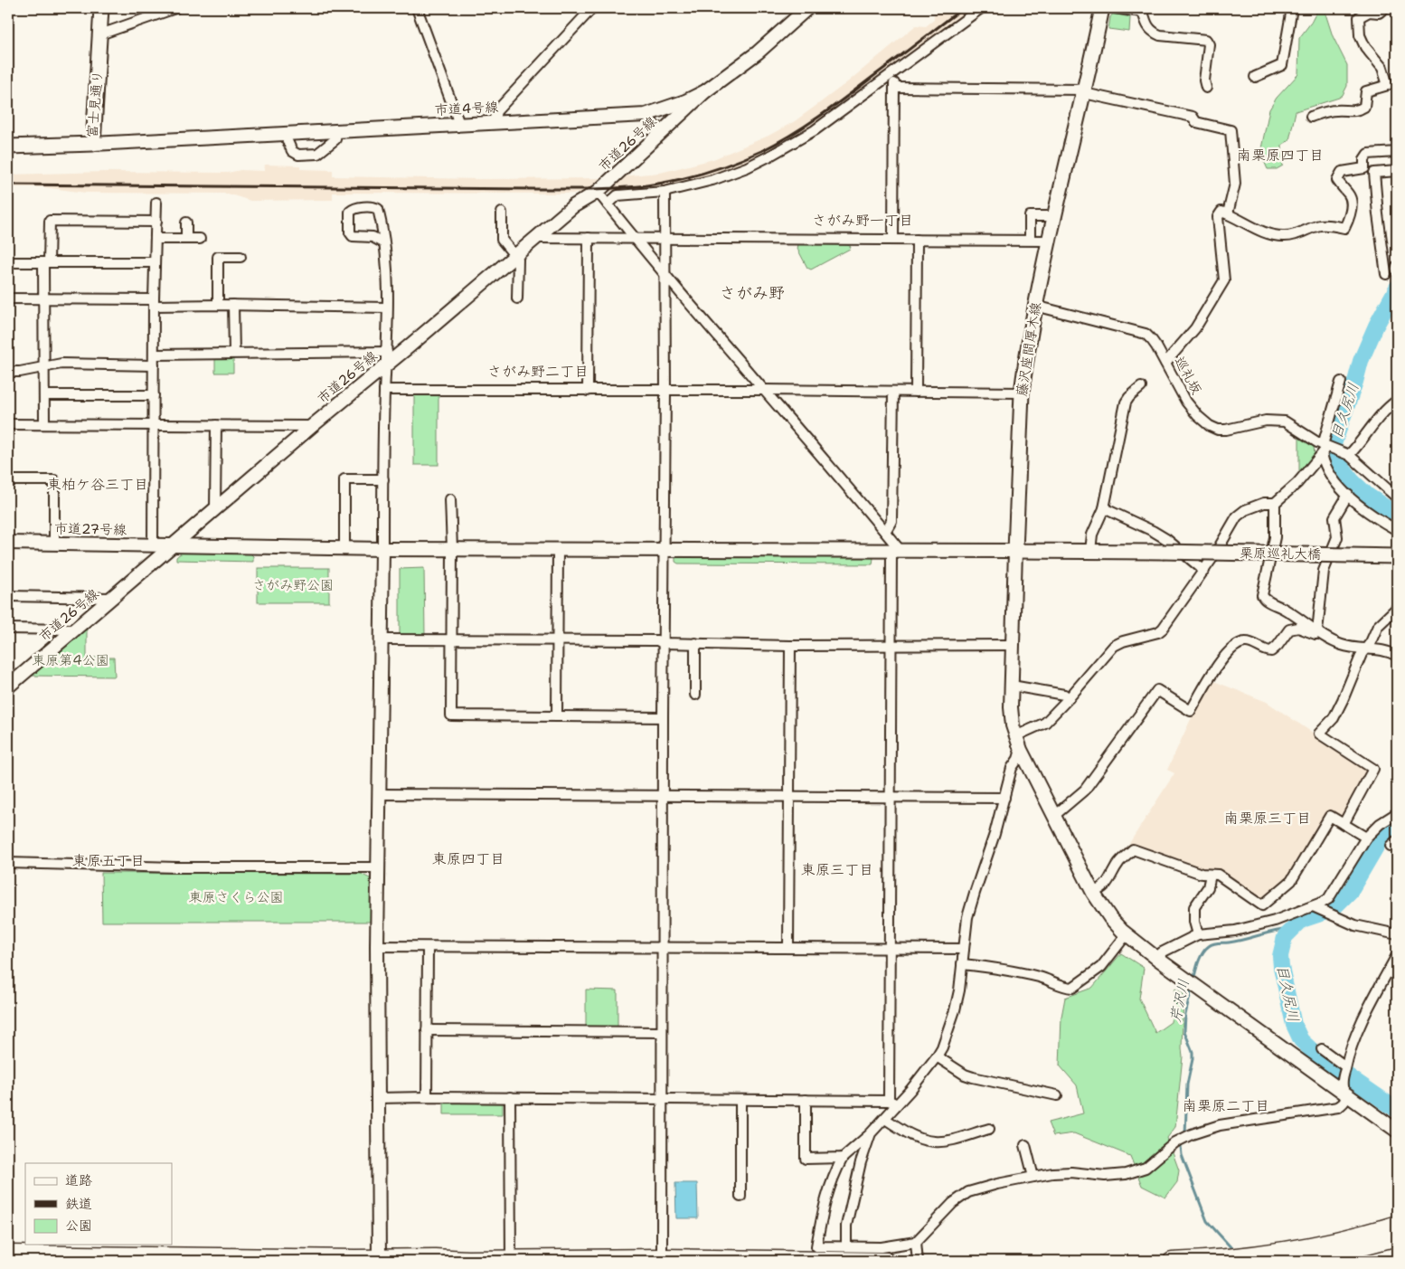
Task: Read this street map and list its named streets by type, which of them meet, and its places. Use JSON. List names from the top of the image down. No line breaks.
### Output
{"streets":{"main road":["富士見通り","藤沢座間厚木線","栗原巡礼大橋"],"street":["市道4号線","市道26号線","巡礼坂","市道27号線"]},"crossings":[["富士見通り","市道4号線"],["市道4号線","市道26号線"],["市道26号線","市道27号線"],["藤沢座間厚木線","巡礼坂"],["藤沢座間厚木線","市道27号線"]],"districts":["南栗原四丁目","さがみ野一丁目","さがみ野","さがみ野二丁目","東柏ケ谷三丁目","南栗原三丁目","東原四丁目","東原五丁目","東原三丁目","南栗原二丁目"],"water":["目久尻川","芹沢川"],"parks":["さがみ野公園","東原第4公園","東原さくら公園"],"legend":["道路","鉄道","公園"]}
